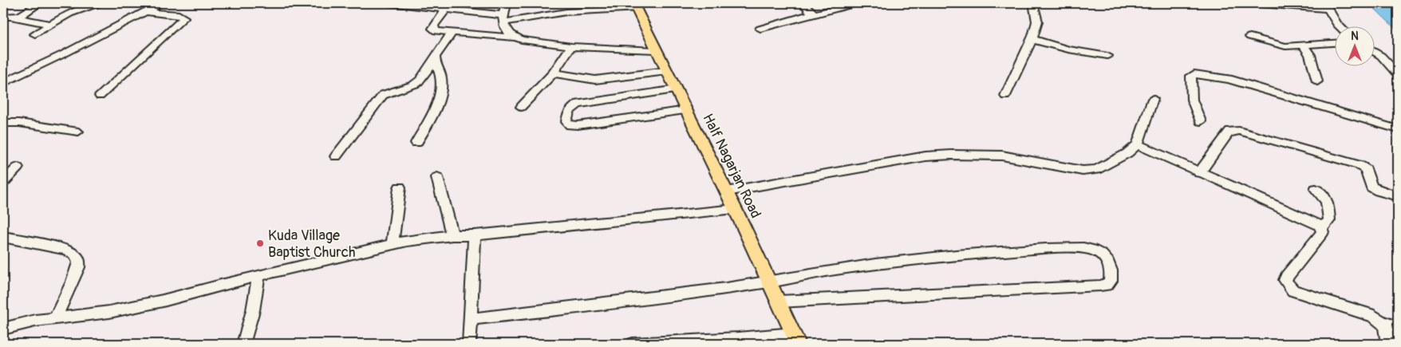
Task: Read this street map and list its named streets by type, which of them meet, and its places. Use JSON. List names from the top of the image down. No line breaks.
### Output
{"streets":{"main road":["Half Nagarjan Road"]},"places":["Kuda Village Baptist Church"],"north":"top"}
